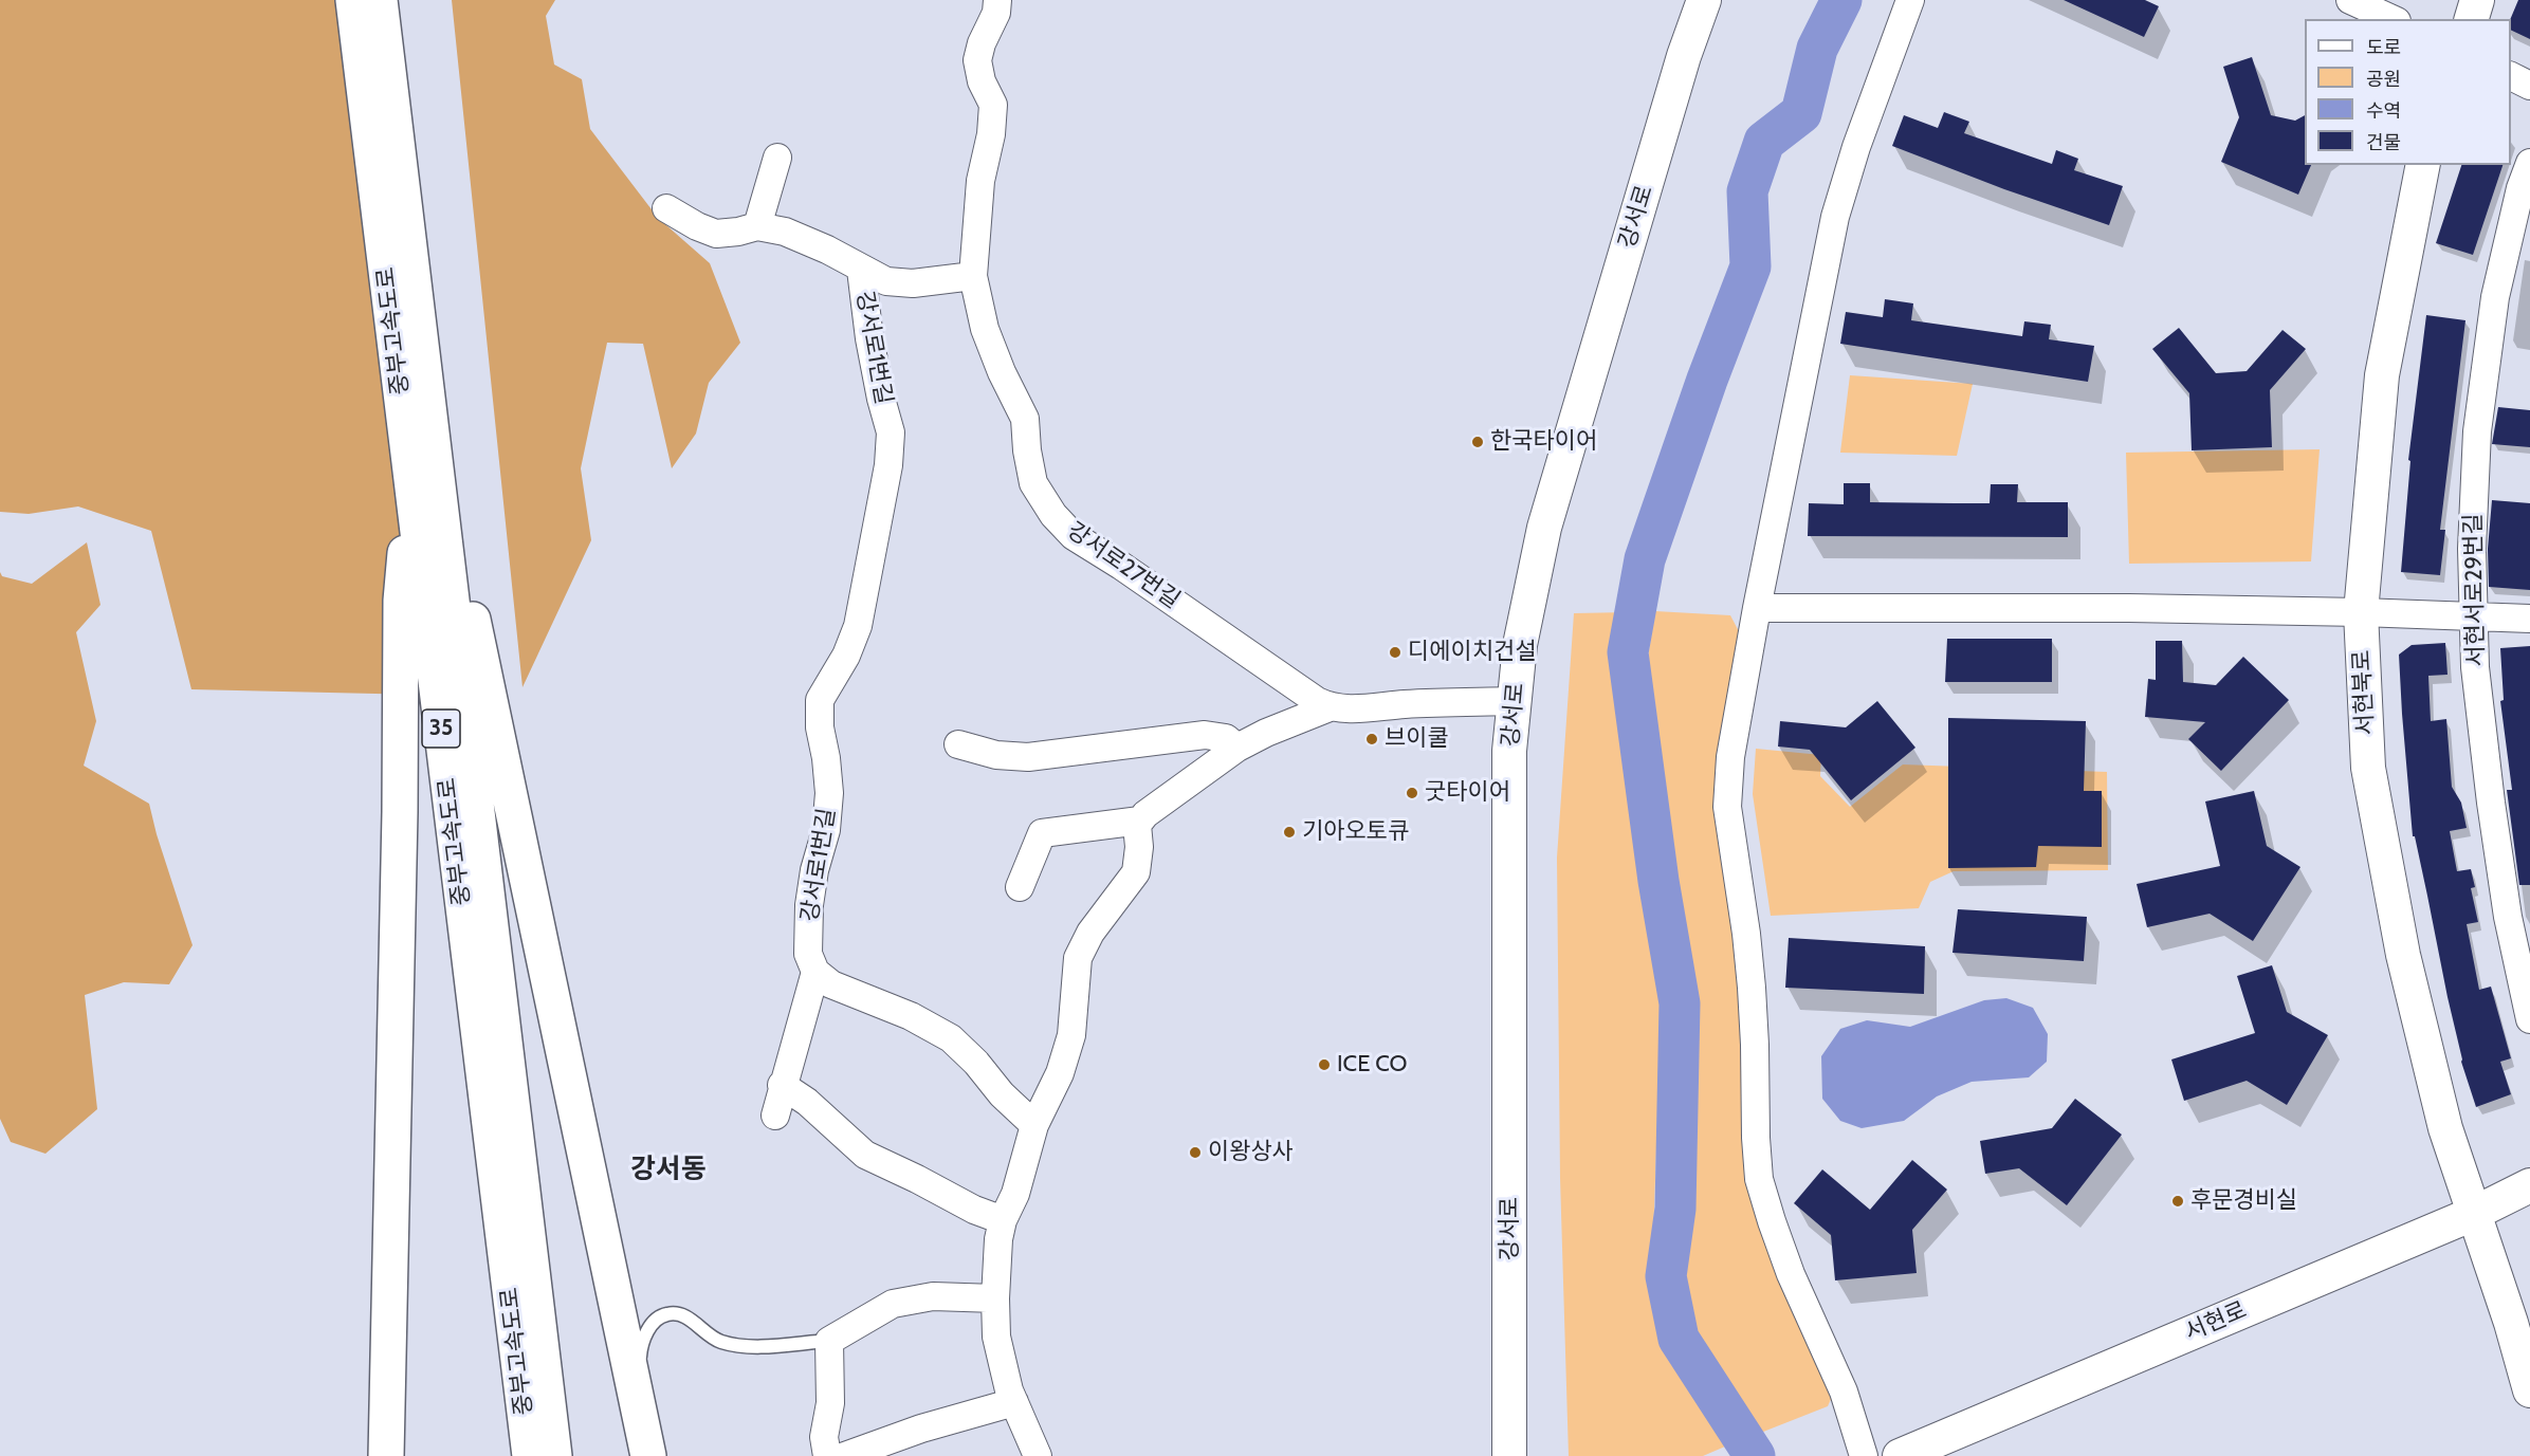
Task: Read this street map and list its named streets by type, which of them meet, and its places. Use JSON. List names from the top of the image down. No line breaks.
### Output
{"streets":{"highway":["중부고속도로","35"],"street":["강서로","강서로1번길","강서로27번길","서현서로29번길","서현북로","서현로"]},"crossings":[["강서로","강서로27번길"],["서현북로","서현로"]],"districts":["강서동"],"places":["한국타이어","디에이치건설","브이쿨","굿타이어","기아오토큐","ICE CO","이왕상사","후문경비실"],"legend":["도로","공원","수역","건물"]}
